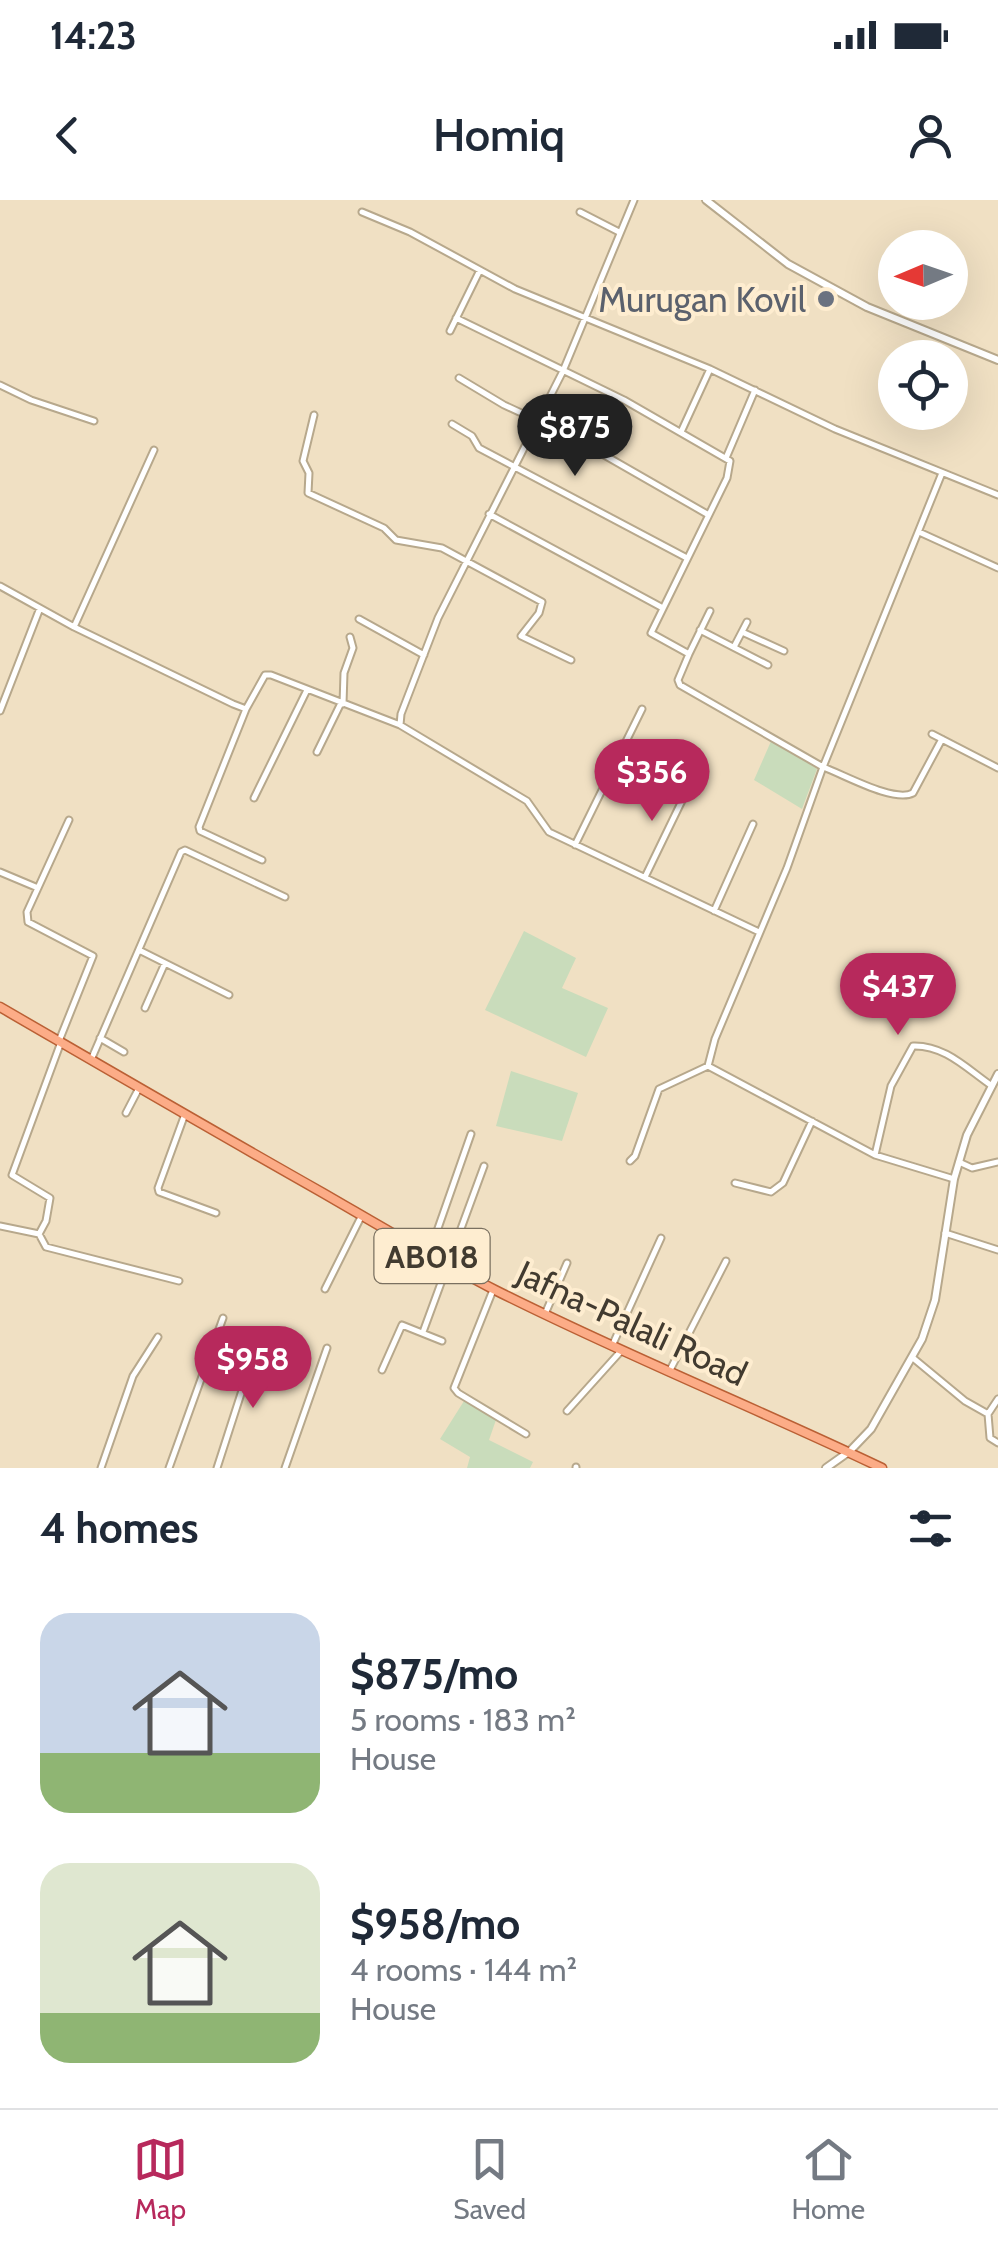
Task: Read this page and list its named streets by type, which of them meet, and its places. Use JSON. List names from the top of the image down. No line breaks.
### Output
{"streets":{"main road":["AB018","Jafna-Palali Road"]},"places":["Murugan Kovil"],"north":"left","page":{"status":"14:23","header":"Homiq","price":["$875","$356","$437","$958"],"heading":"4 homes","list":[{"name":"$875/mo","note":"5 rooms · 183 m² · House"},{"name":"$958/mo","note":"4 rooms · 144 m² · House"}],"tabs":["Map","Saved","Home"]}}
